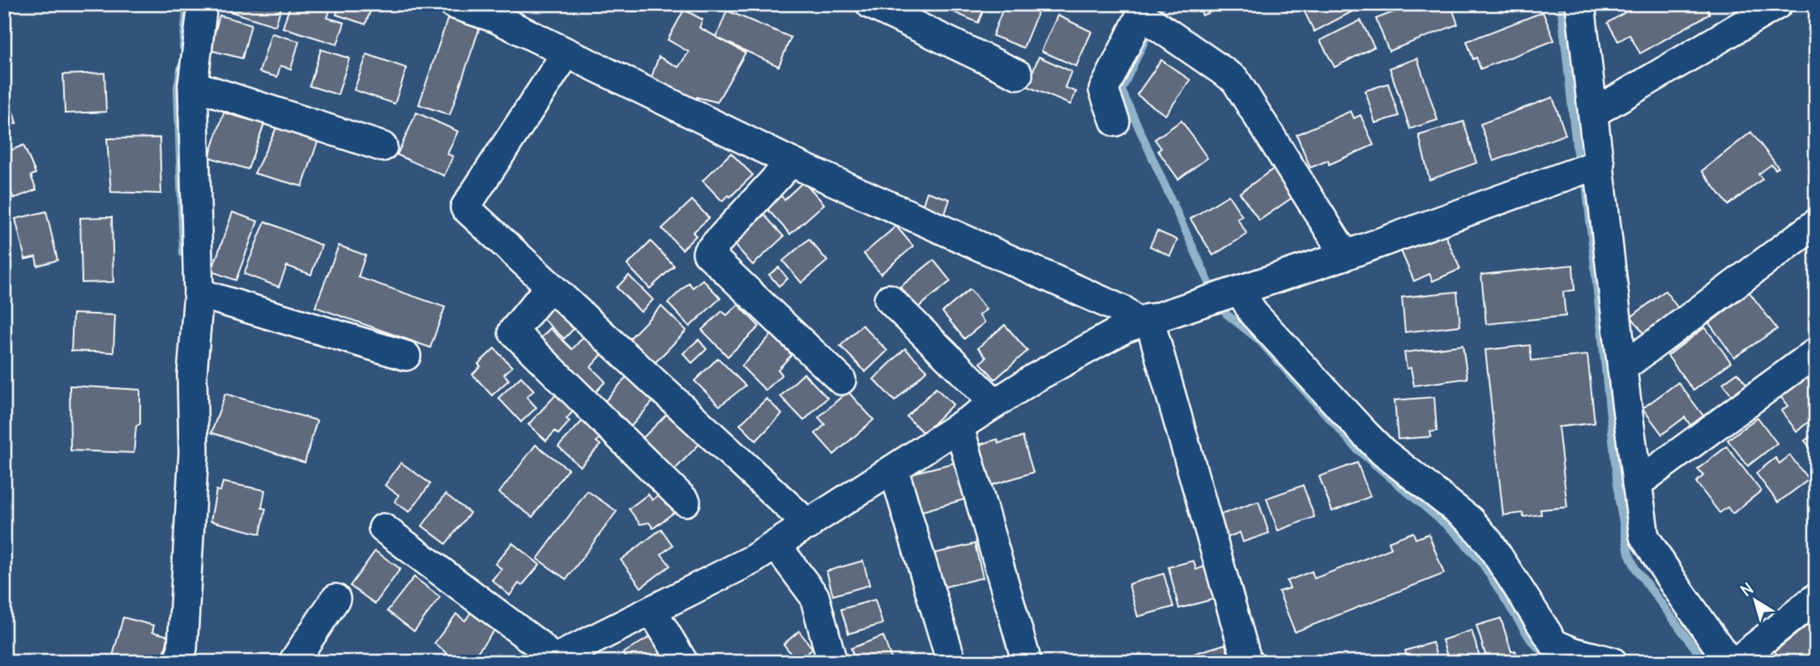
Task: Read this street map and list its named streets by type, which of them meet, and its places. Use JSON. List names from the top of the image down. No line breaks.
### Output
{"north":"top left"}
